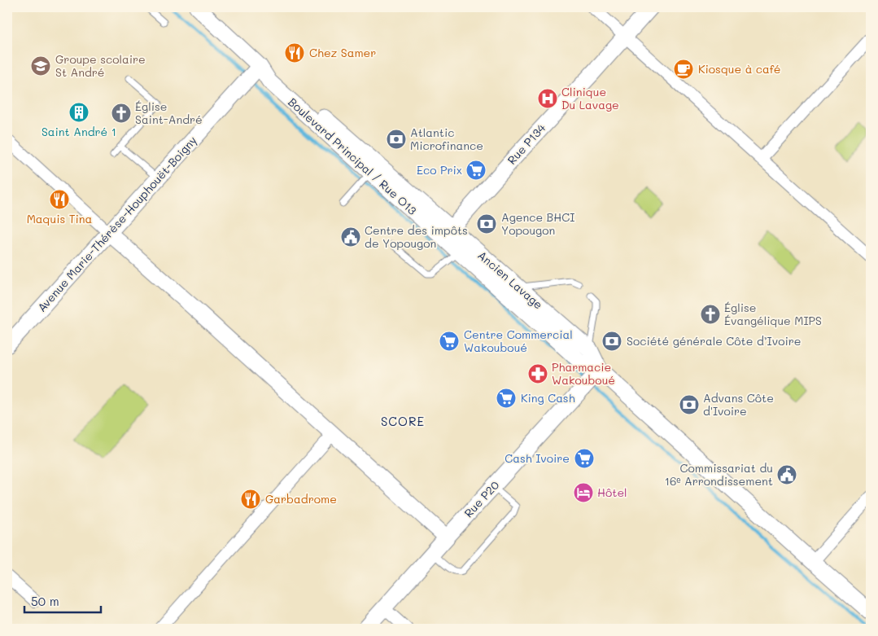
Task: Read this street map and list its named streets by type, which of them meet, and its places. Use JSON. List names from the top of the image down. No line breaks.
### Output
{"streets":{"street":["Rue P134","Boulevard Principal / Rue O13","Avenue Marie-Thérèse-Houphouët-Boigny","Ancien Lavage","Rue P20"]},"crossings":[["Rue P134","Ancien Lavage"],["Boulevard Principal / Rue O13","Avenue Marie-Thérèse-Houphouët-Boigny"],["Boulevard Principal / Rue O13","Ancien Lavage"],["Boulevard Principal / Rue O13","Rue P20"],["Ancien Lavage","Rue P20"]],"districts":["SCORE"],"places":{"restaurant":["Chez Samer","Maquis Tina","Garbadrome"],"school or university":["Groupe scolaire St André"],"cafe":["Kiosque à café"],"hospital":["Clinique Du Lavage"],"building":["Saint André 1"],"church":["Église Saint-André","Église Évangélique MIPS"],"bank":["Atlantic Microfinance","Agence BHCI Yopougon","Société générale Côte d’Ivoire","Advans Côte d'Ivoire"],"supermarket":["Eco Prix","Centre Commercial Wakouboué","King Cash","Cash Ivoire"],"public building":["Centre des impôts de Yopougon","Commissariat du 16ᵉ Arrondissement"],"pharmacy":["Pharmacie Wakouboué"],"hotel":["Hôtel"]},"scale_bar":"50 m"}
